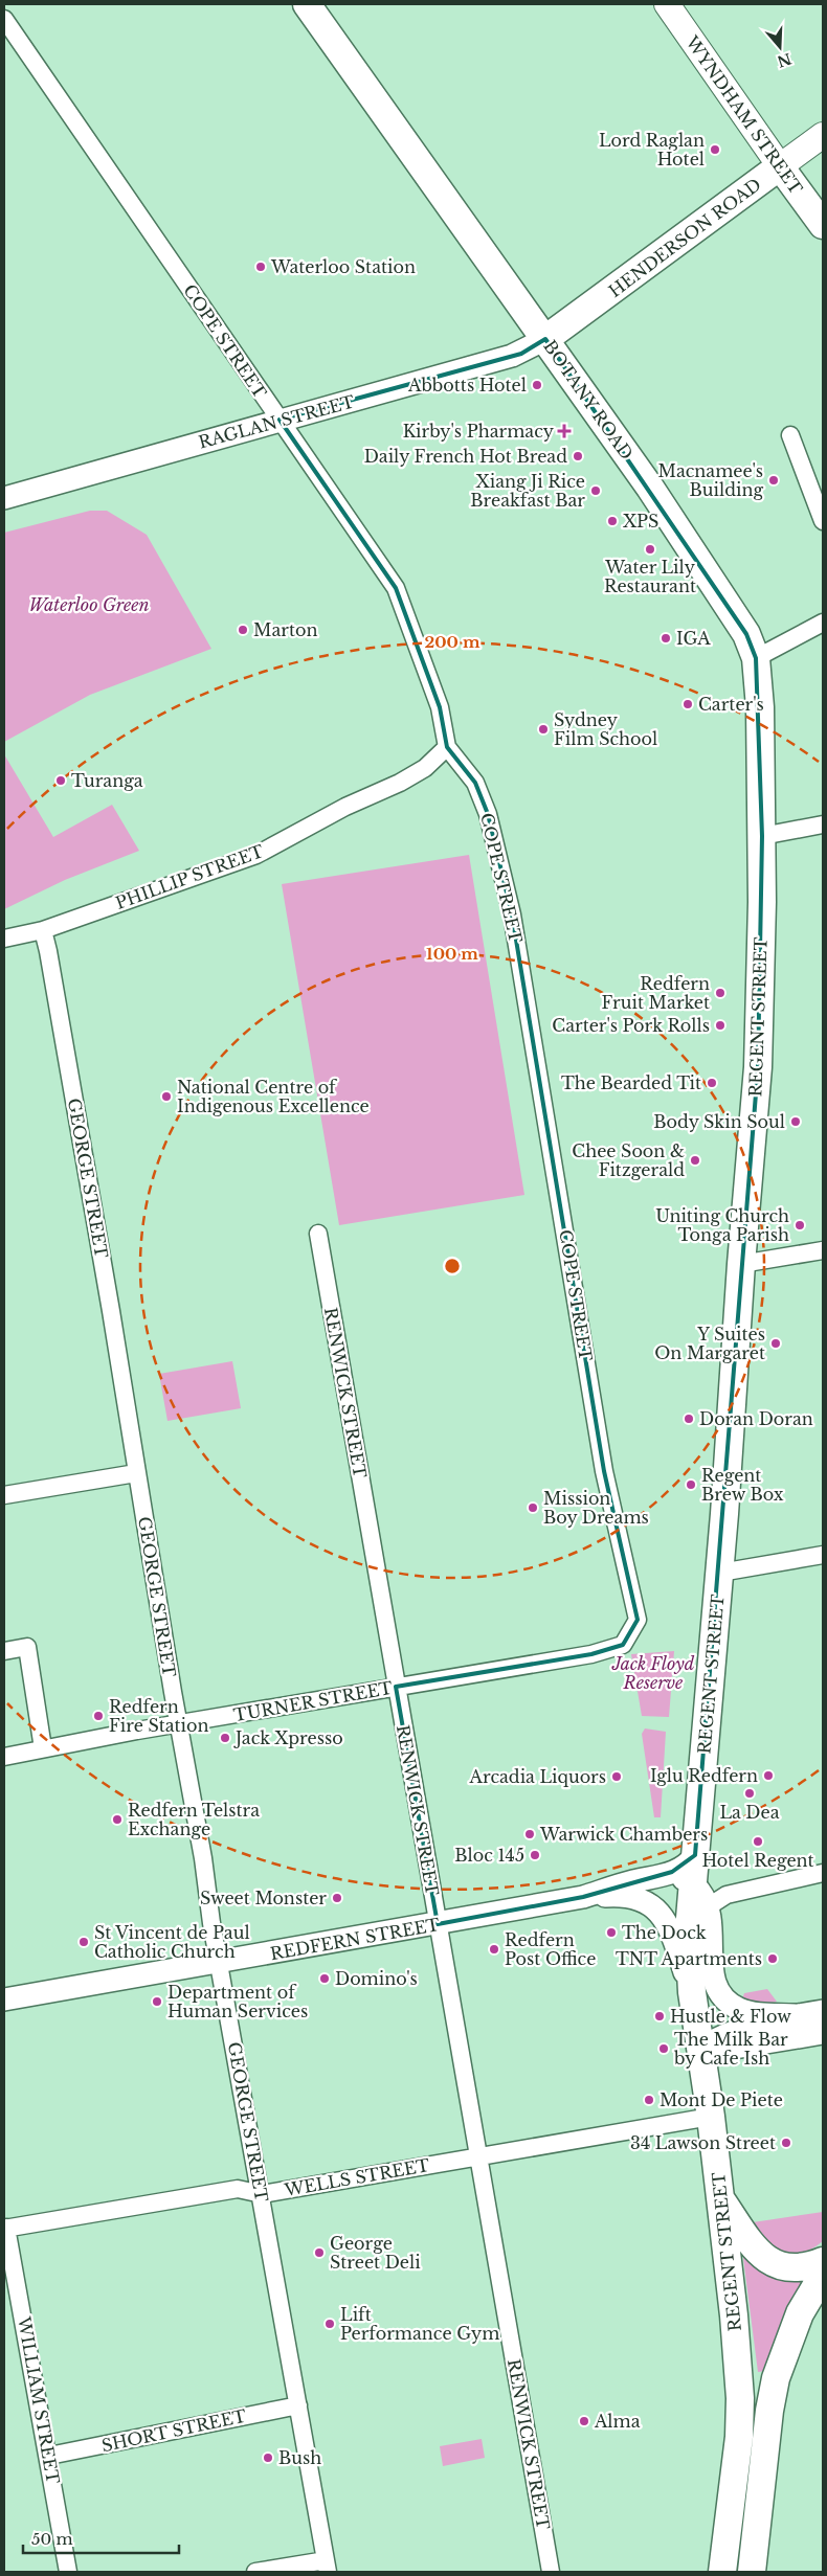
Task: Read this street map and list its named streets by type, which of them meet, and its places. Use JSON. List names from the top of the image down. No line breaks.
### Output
{"streets":{"main road":["WYNDHAM STREET","HENDERSON ROAD","BOTANY ROAD","REGENT STREET"],"street":["COPE STREET","RAGLAN STREET","PHILLIP STREET","GEORGE STREET","RENWICK STREET","TURNER STREET","REDFERN STREET","WELLS STREET","WILLIAM STREET","SHORT STREET"]},"crossings":[["WYNDHAM STREET","HENDERSON ROAD"],["HENDERSON ROAD","BOTANY ROAD"],["HENDERSON ROAD","RAGLAN STREET"],["COPE STREET","RAGLAN STREET"],["COPE STREET","PHILLIP STREET"],["COPE STREET","TURNER STREET"],["BOTANY ROAD","RAGLAN STREET"],["BOTANY ROAD","REGENT STREET"],["PHILLIP STREET","GEORGE STREET"],["REGENT STREET","REDFERN STREET"],["REGENT STREET","WELLS STREET"],["GEORGE STREET","TURNER STREET"],["GEORGE STREET","REDFERN STREET"],["GEORGE STREET","WELLS STREET"],["GEORGE STREET","SHORT STREET"],["RENWICK STREET","TURNER STREET"],["RENWICK STREET","REDFERN STREET"],["RENWICK STREET","WELLS STREET"],["WELLS STREET","WILLIAM STREET"],["WILLIAM STREET","SHORT STREET"]],"parks":["Waterloo Green","Jack Floyd Reserve"],"places":{"other":["Lord Raglan Hotel","Waterloo Station","Abbotts Hotel","Daily French Hot Bread","Macnamee's Building","Xiang Ji Rice Breakfast Bar","XPS","Water Lily Restaurant","Marton","IGA","Carter's","Sydney Film School","Turanga","Redfern Fruit Market","Carter's Pork Rolls","The Bearded Tit","National Centre of Indigenous Excellence","Body Skin Soul","Chee Soon & Fitzgerald","Uniting Church Tonga Parish","Y Suites On Margaret","Doran Doran","Regent Brew Box","Mission Boy Dreams","Redfern Fire Station","Jack Xpresso","Iglu Redfern","Arcadia Liquors","La Dea","Redfern Telstra Exchange","Warwick Chambers","Hotel Regent","Bloc 145","Sweet Monster","The Dock","St Vincent de Paul Catholic Church","Redfern Post Office","TNT Apartments","Domino's","Department of Human Services","Hustle & Flow","The Milk Bar by Cafe Ish","Mont De Piete","34 Lawson Street","George Street Deli","Lift Performance Gym","Alma","Bush"],"health":["Kirby's Pharmacy"]},"scale_bar":"50 m","north":"bottom","rings":["200 m","100 m"]}
